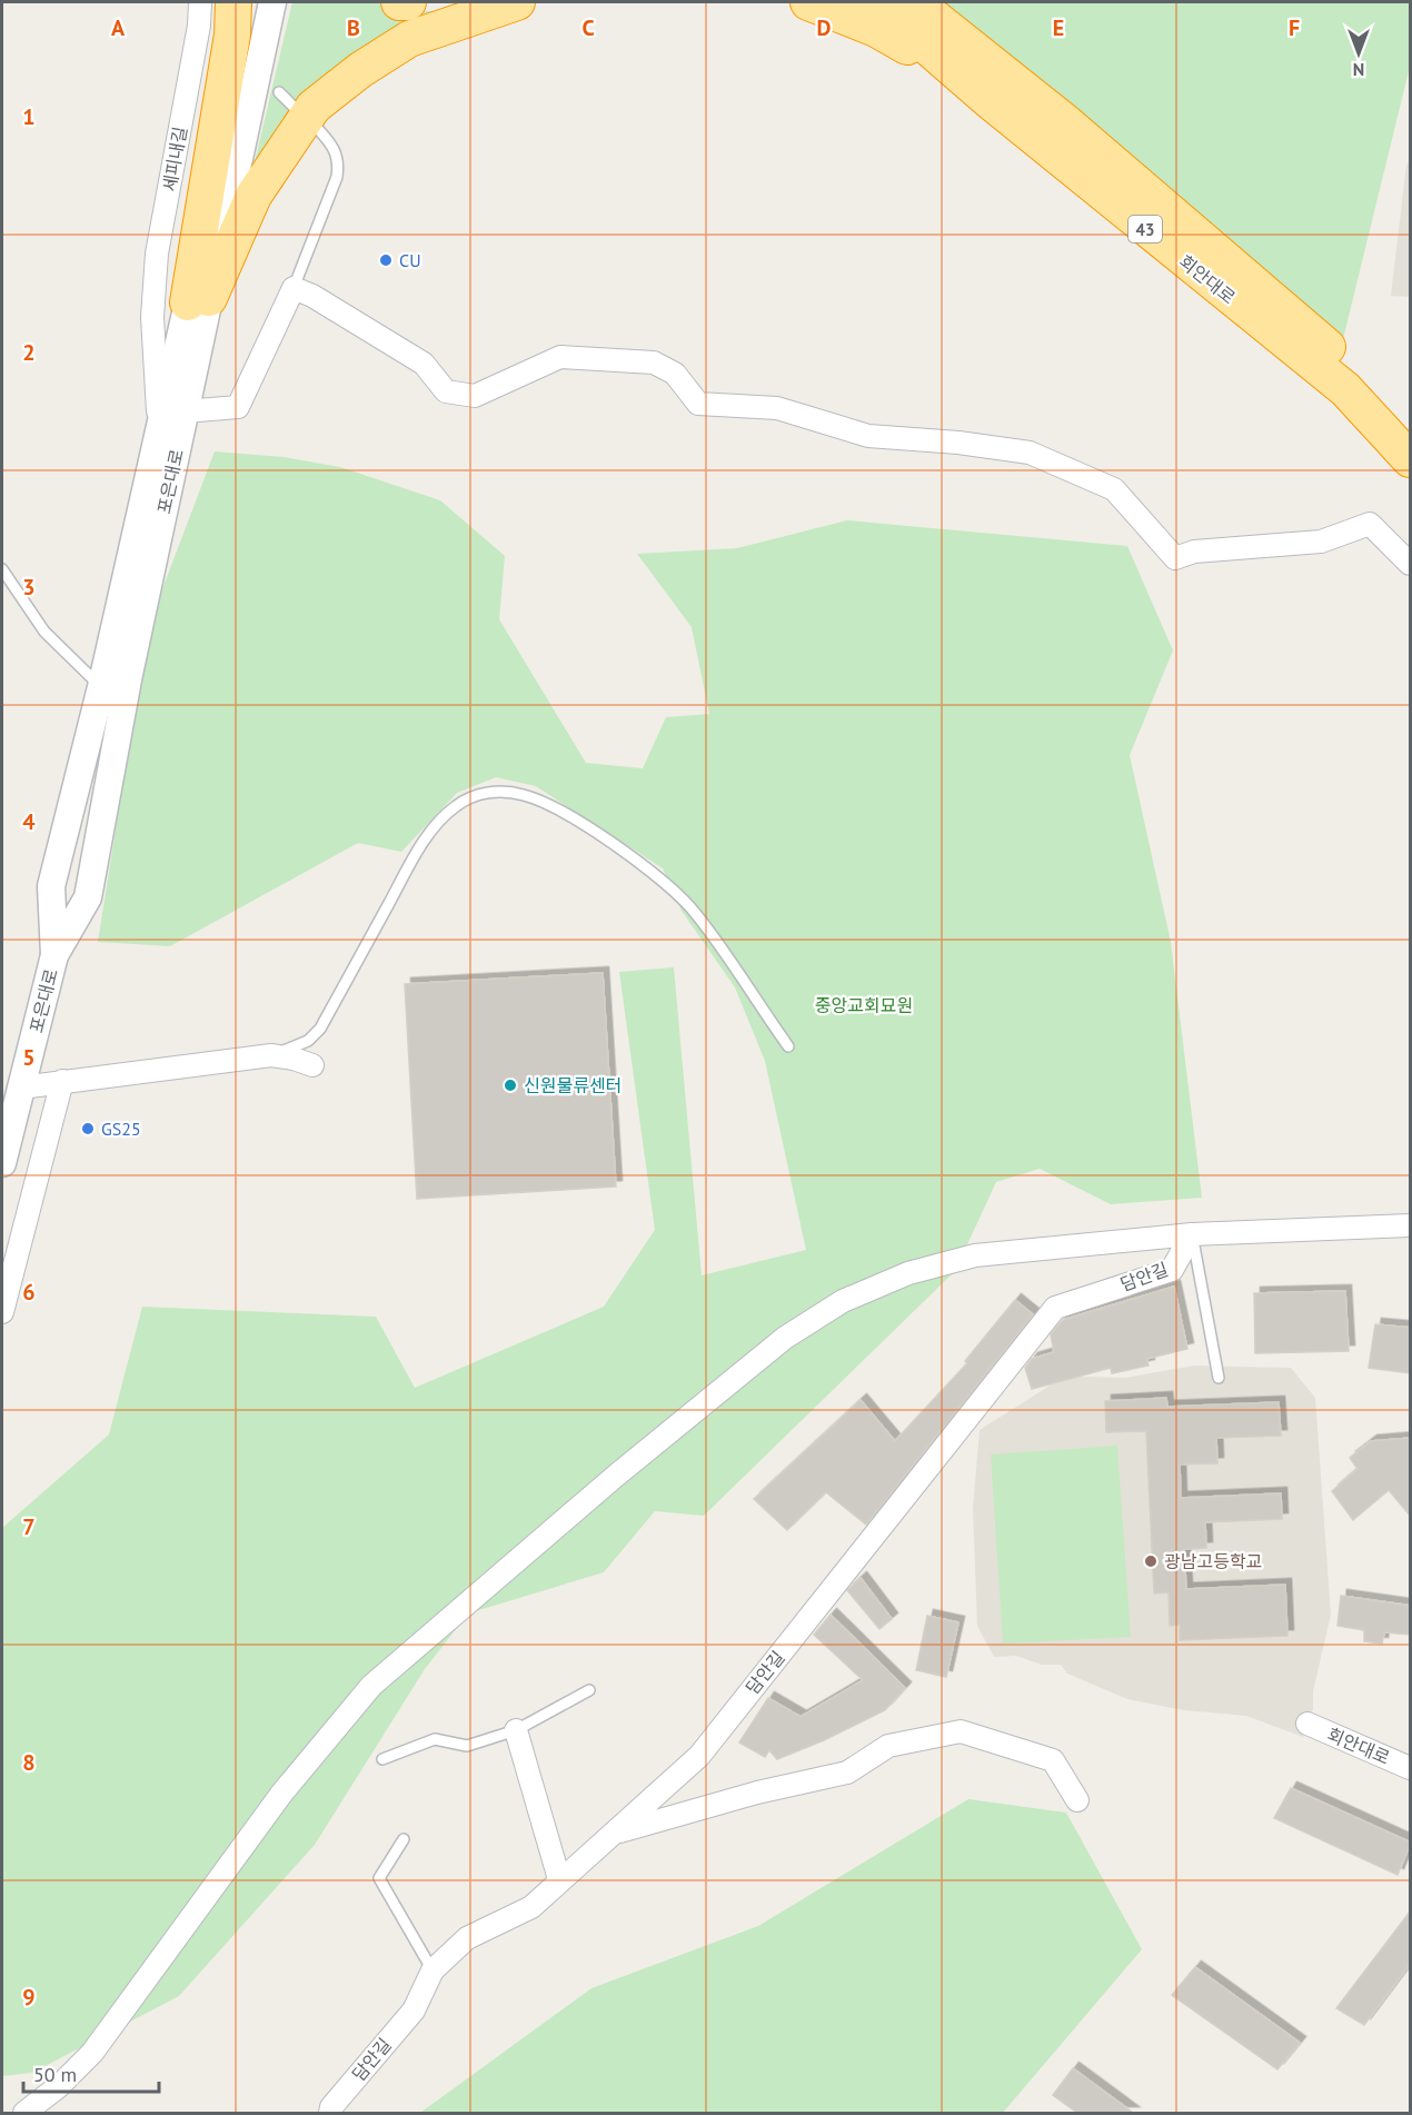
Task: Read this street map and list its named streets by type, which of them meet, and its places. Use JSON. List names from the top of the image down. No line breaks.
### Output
{"streets":{"highway":["43","회안대로"],"street":["세피내길","포은대로","담안길"]},"crossings":[["세피내길","포은대로"]],"parks":["중앙교회묘원"],"places":["CU","신원물류센터","GS25","광남고등학교"],"scale_bar":"50 m","north":"bottom","grid":{"columns":["A","B","C","D","E","F"],"rows":["1","2","3","4","5","6","7","8","9"]}}
